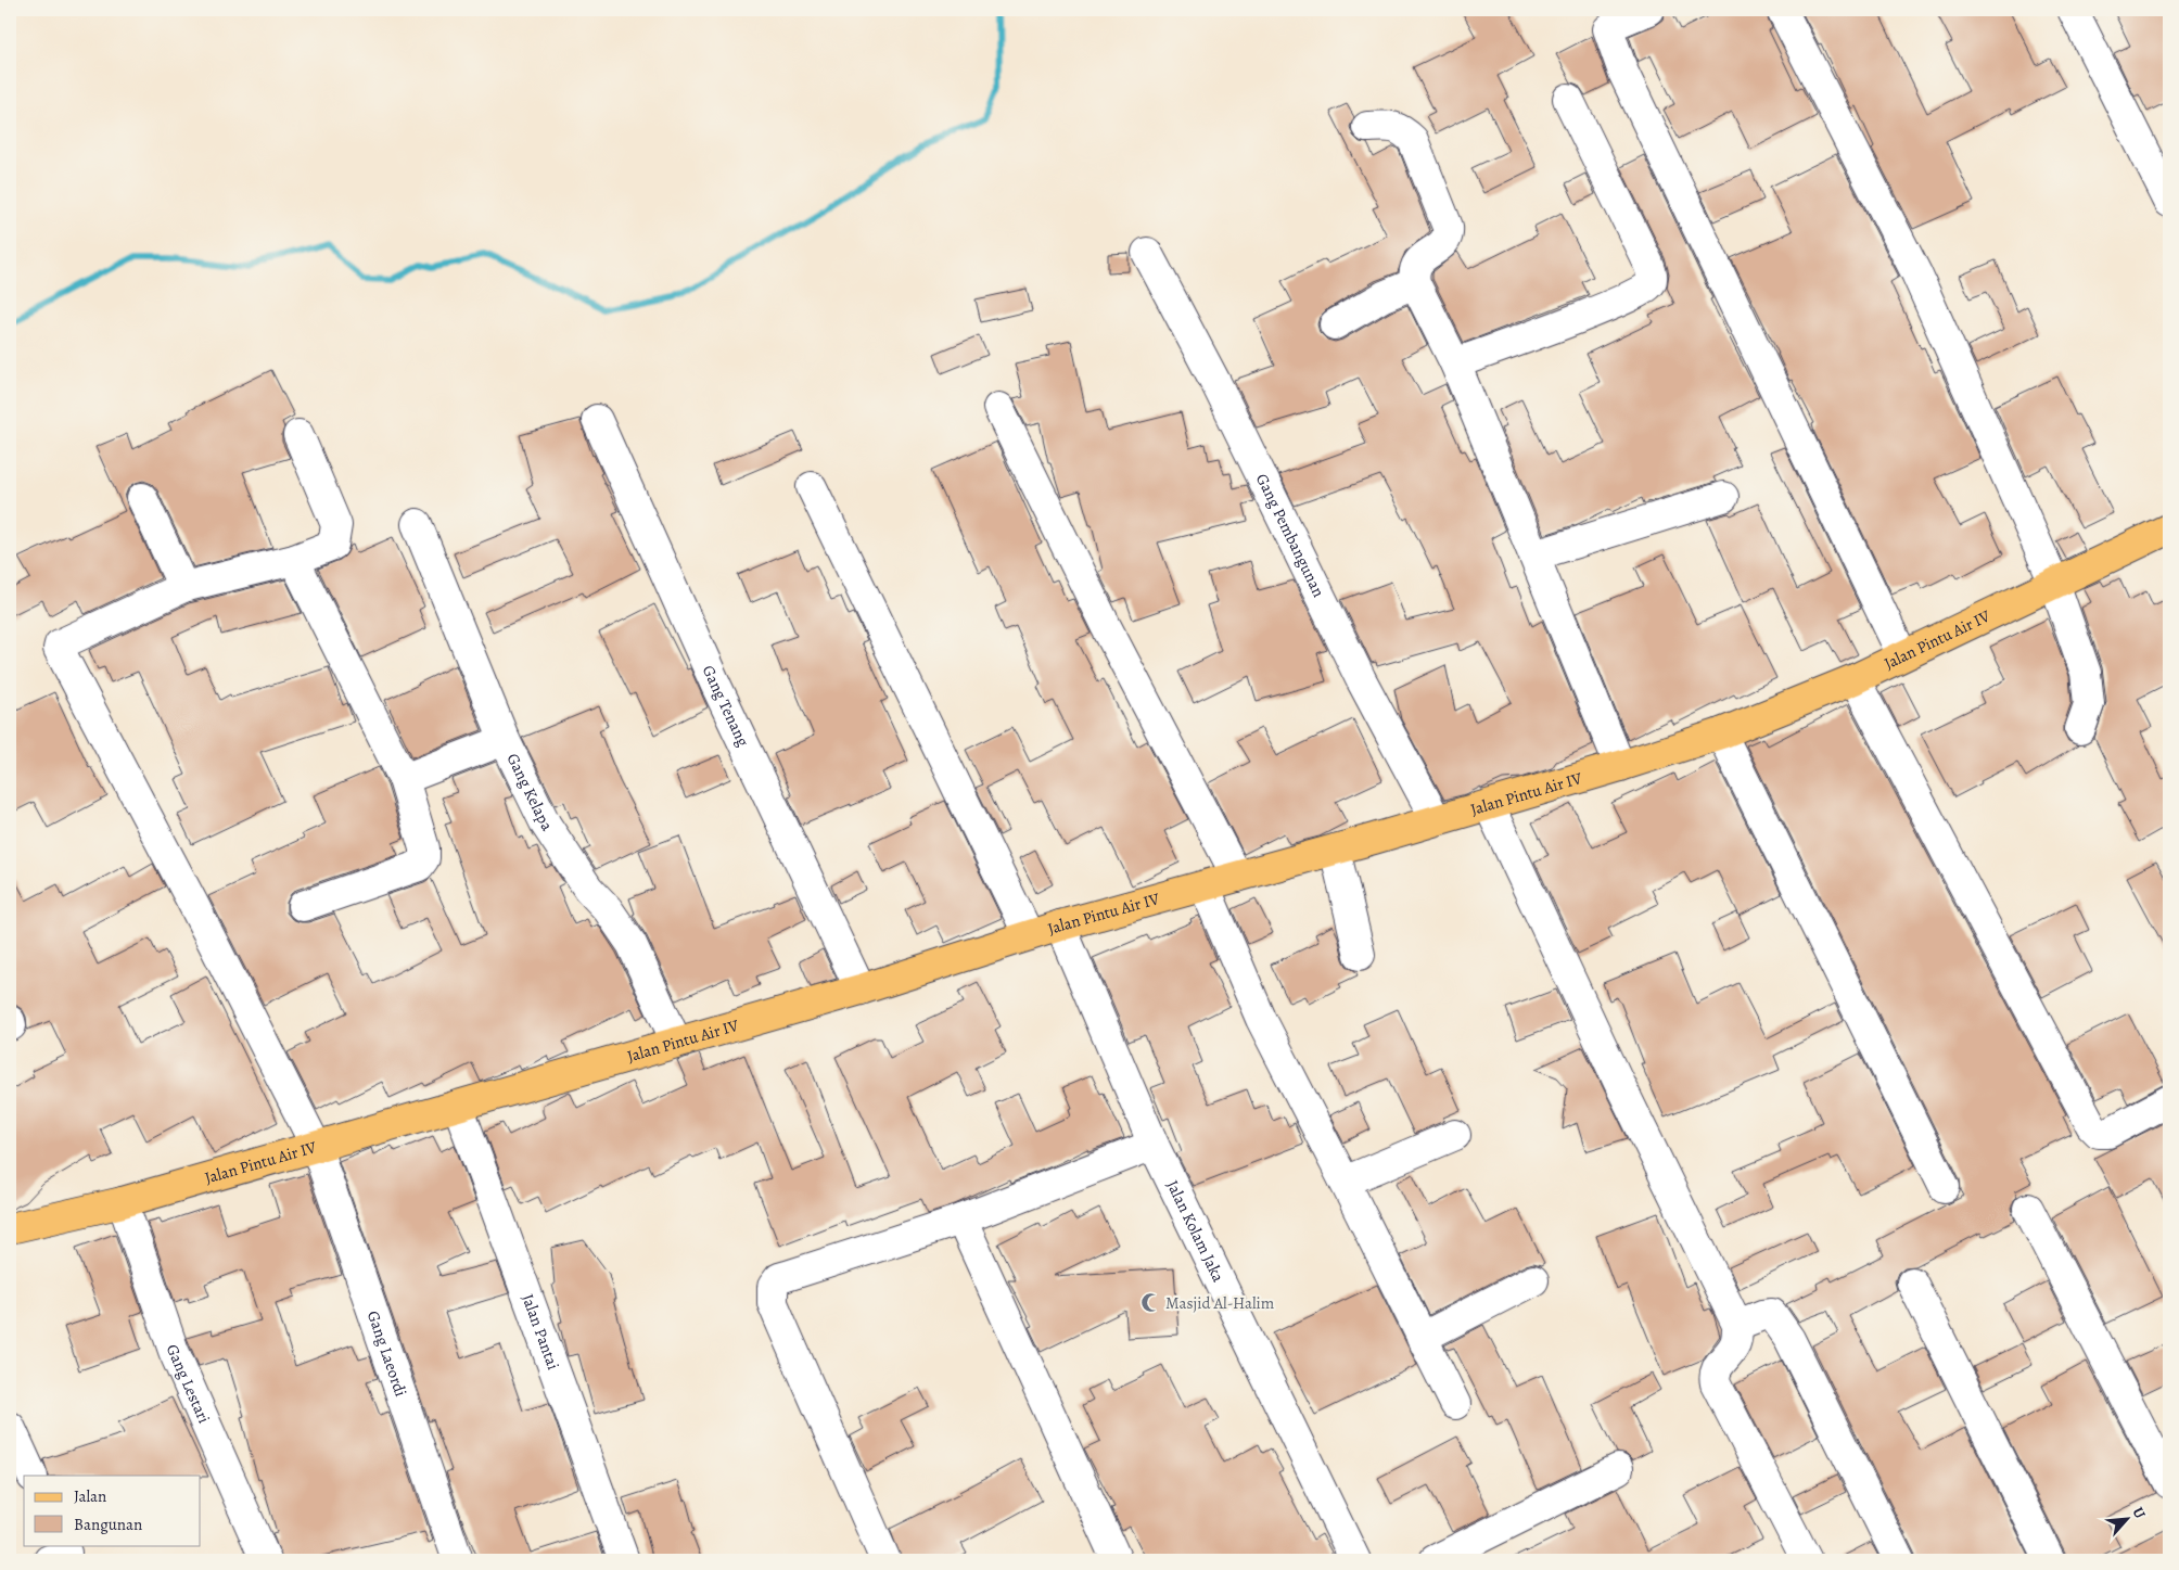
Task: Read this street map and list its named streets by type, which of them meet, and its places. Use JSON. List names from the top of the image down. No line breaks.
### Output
{"streets":{"main road":["Jalan Pintu Air IV"],"street":["Gang Pembangunan","Gang Tenang","Gang Kelapa","Jalan Kolam Jaka","Jalan Pantai","Gang Laeordi","Gang Lestari"]},"crossings":[["Gang Pembangunan","Jalan Pintu Air IV"],["Jalan Pintu Air IV","Gang Tenang"],["Jalan Pintu Air IV","Gang Kelapa"],["Jalan Pintu Air IV","Jalan Kolam Jaka"],["Jalan Pintu Air IV","Jalan Pantai"],["Jalan Pintu Air IV","Gang Laeordi"],["Jalan Pintu Air IV","Gang Lestari"]],"places":{"mosque":["Masjid Al-Halim"]},"legend":["Jalan","Bangunan"],"north":"top right"}
